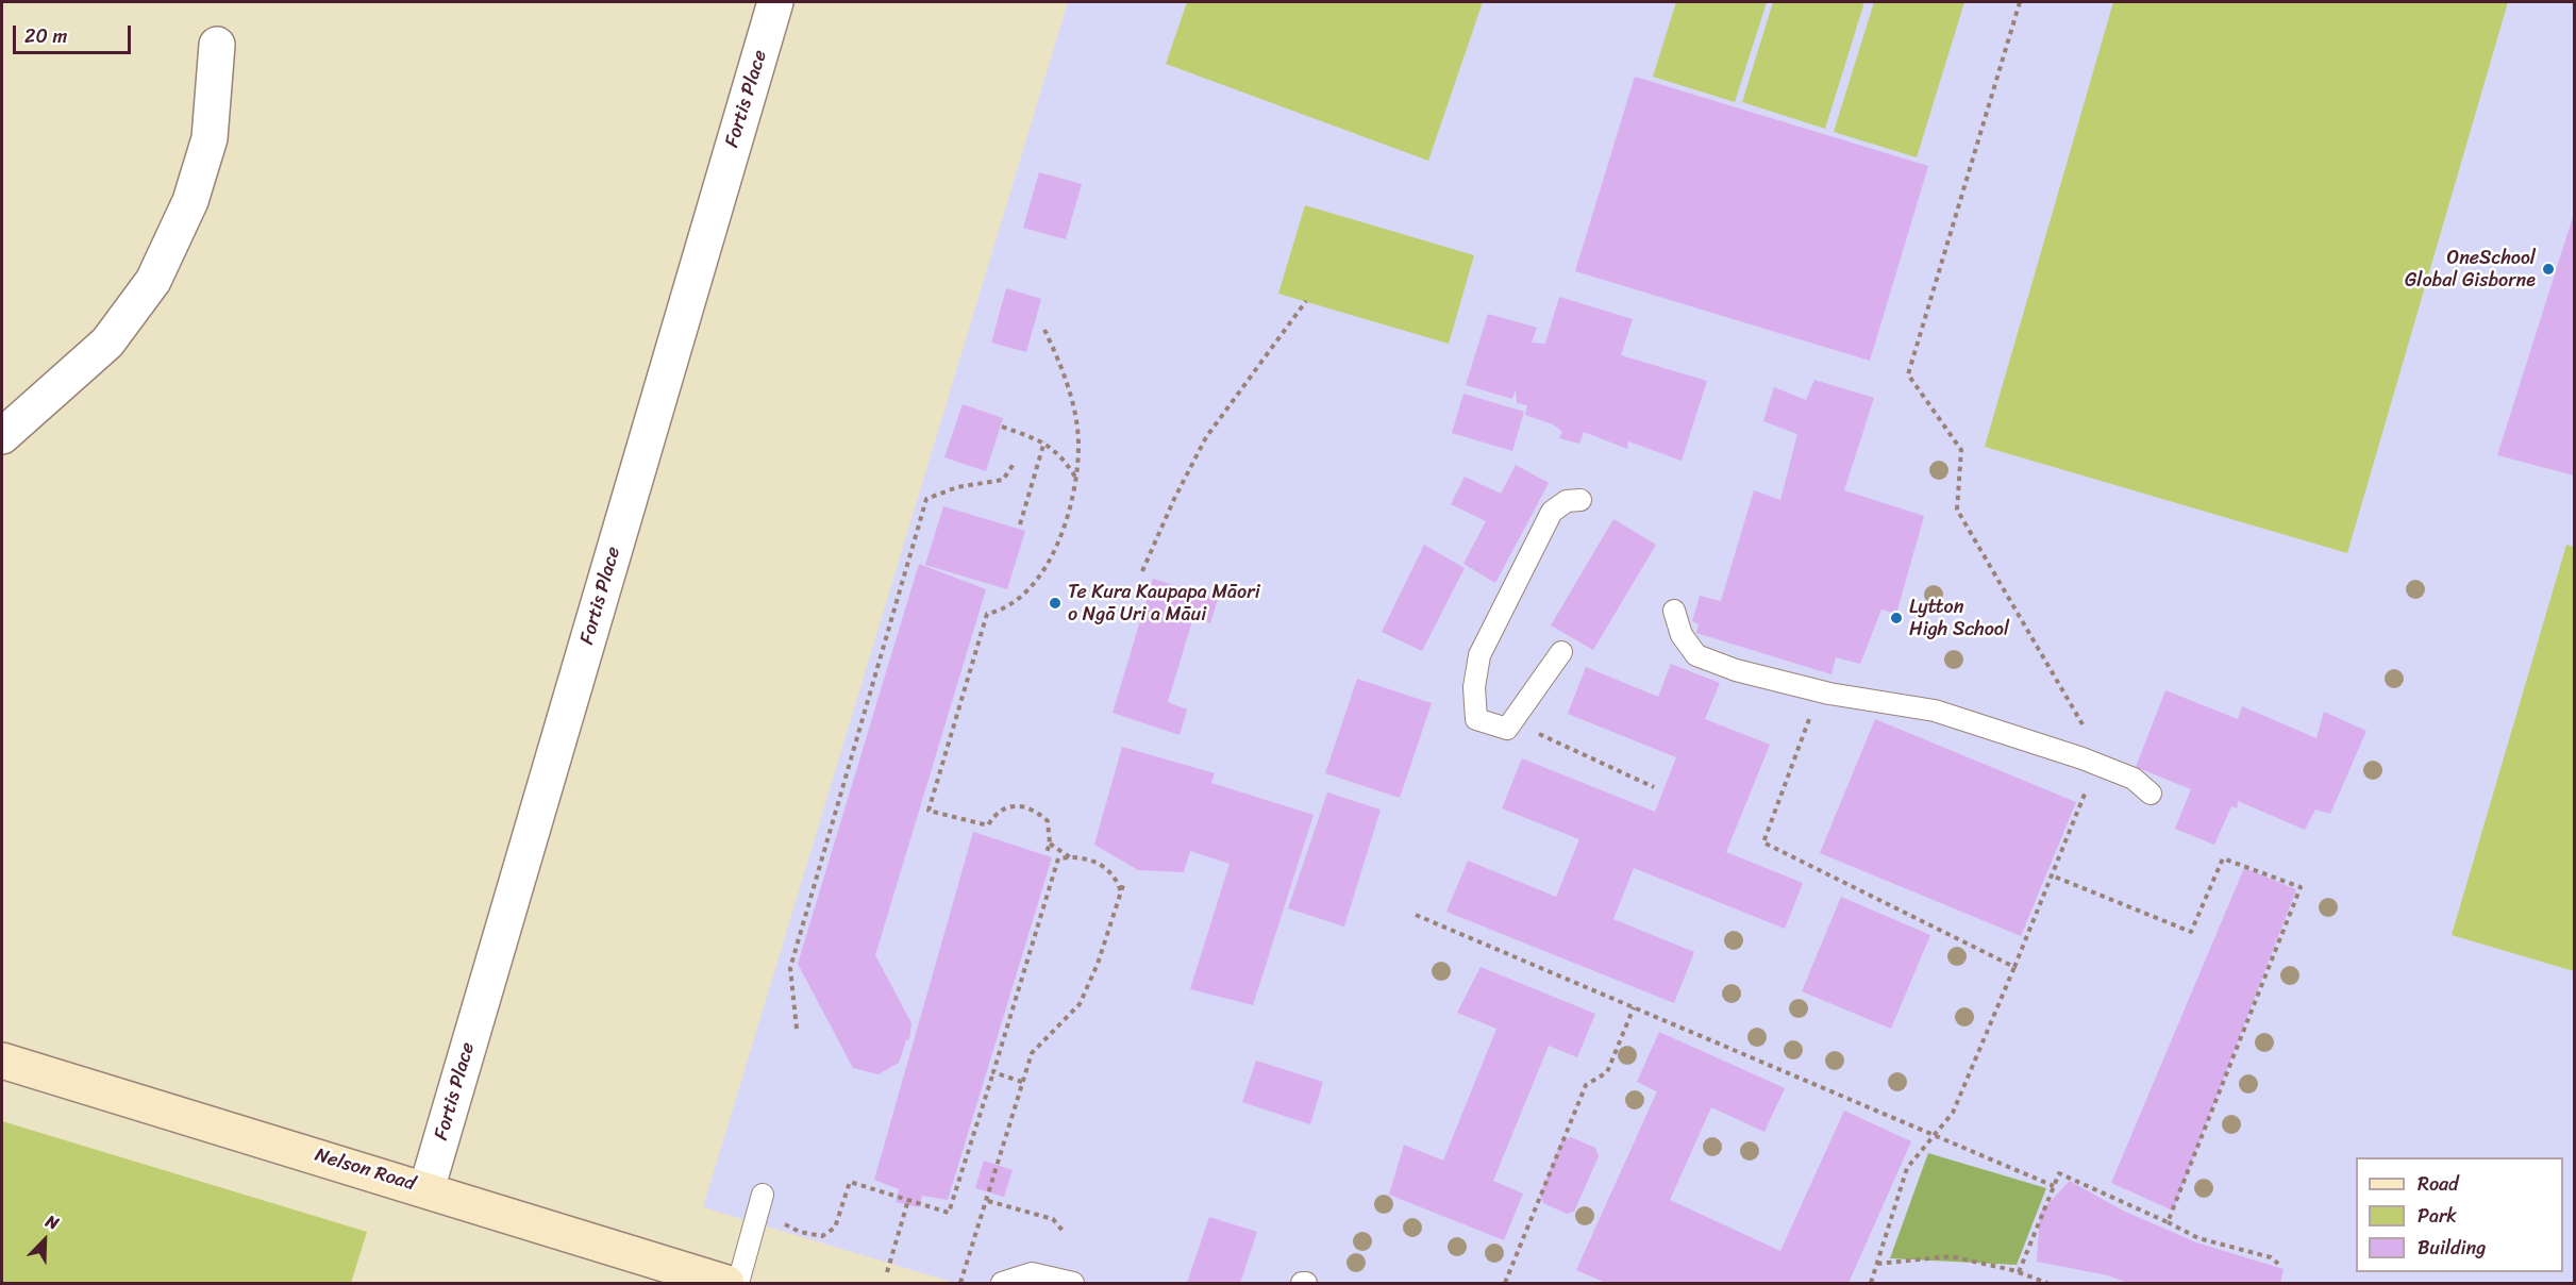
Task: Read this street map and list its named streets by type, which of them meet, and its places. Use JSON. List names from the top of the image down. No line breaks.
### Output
{"streets":{"street":["Fortis Place","Nelson Road"]},"crossings":[["Fortis Place","Nelson Road"]],"places":["OneSchool Global Gisborne","Te Kura Kaupapa Māori o Ngā Uri a Māui","Lytton High School"],"legend":["Road","Park","Building"],"scale_bar":"20 m","north":"top right"}
